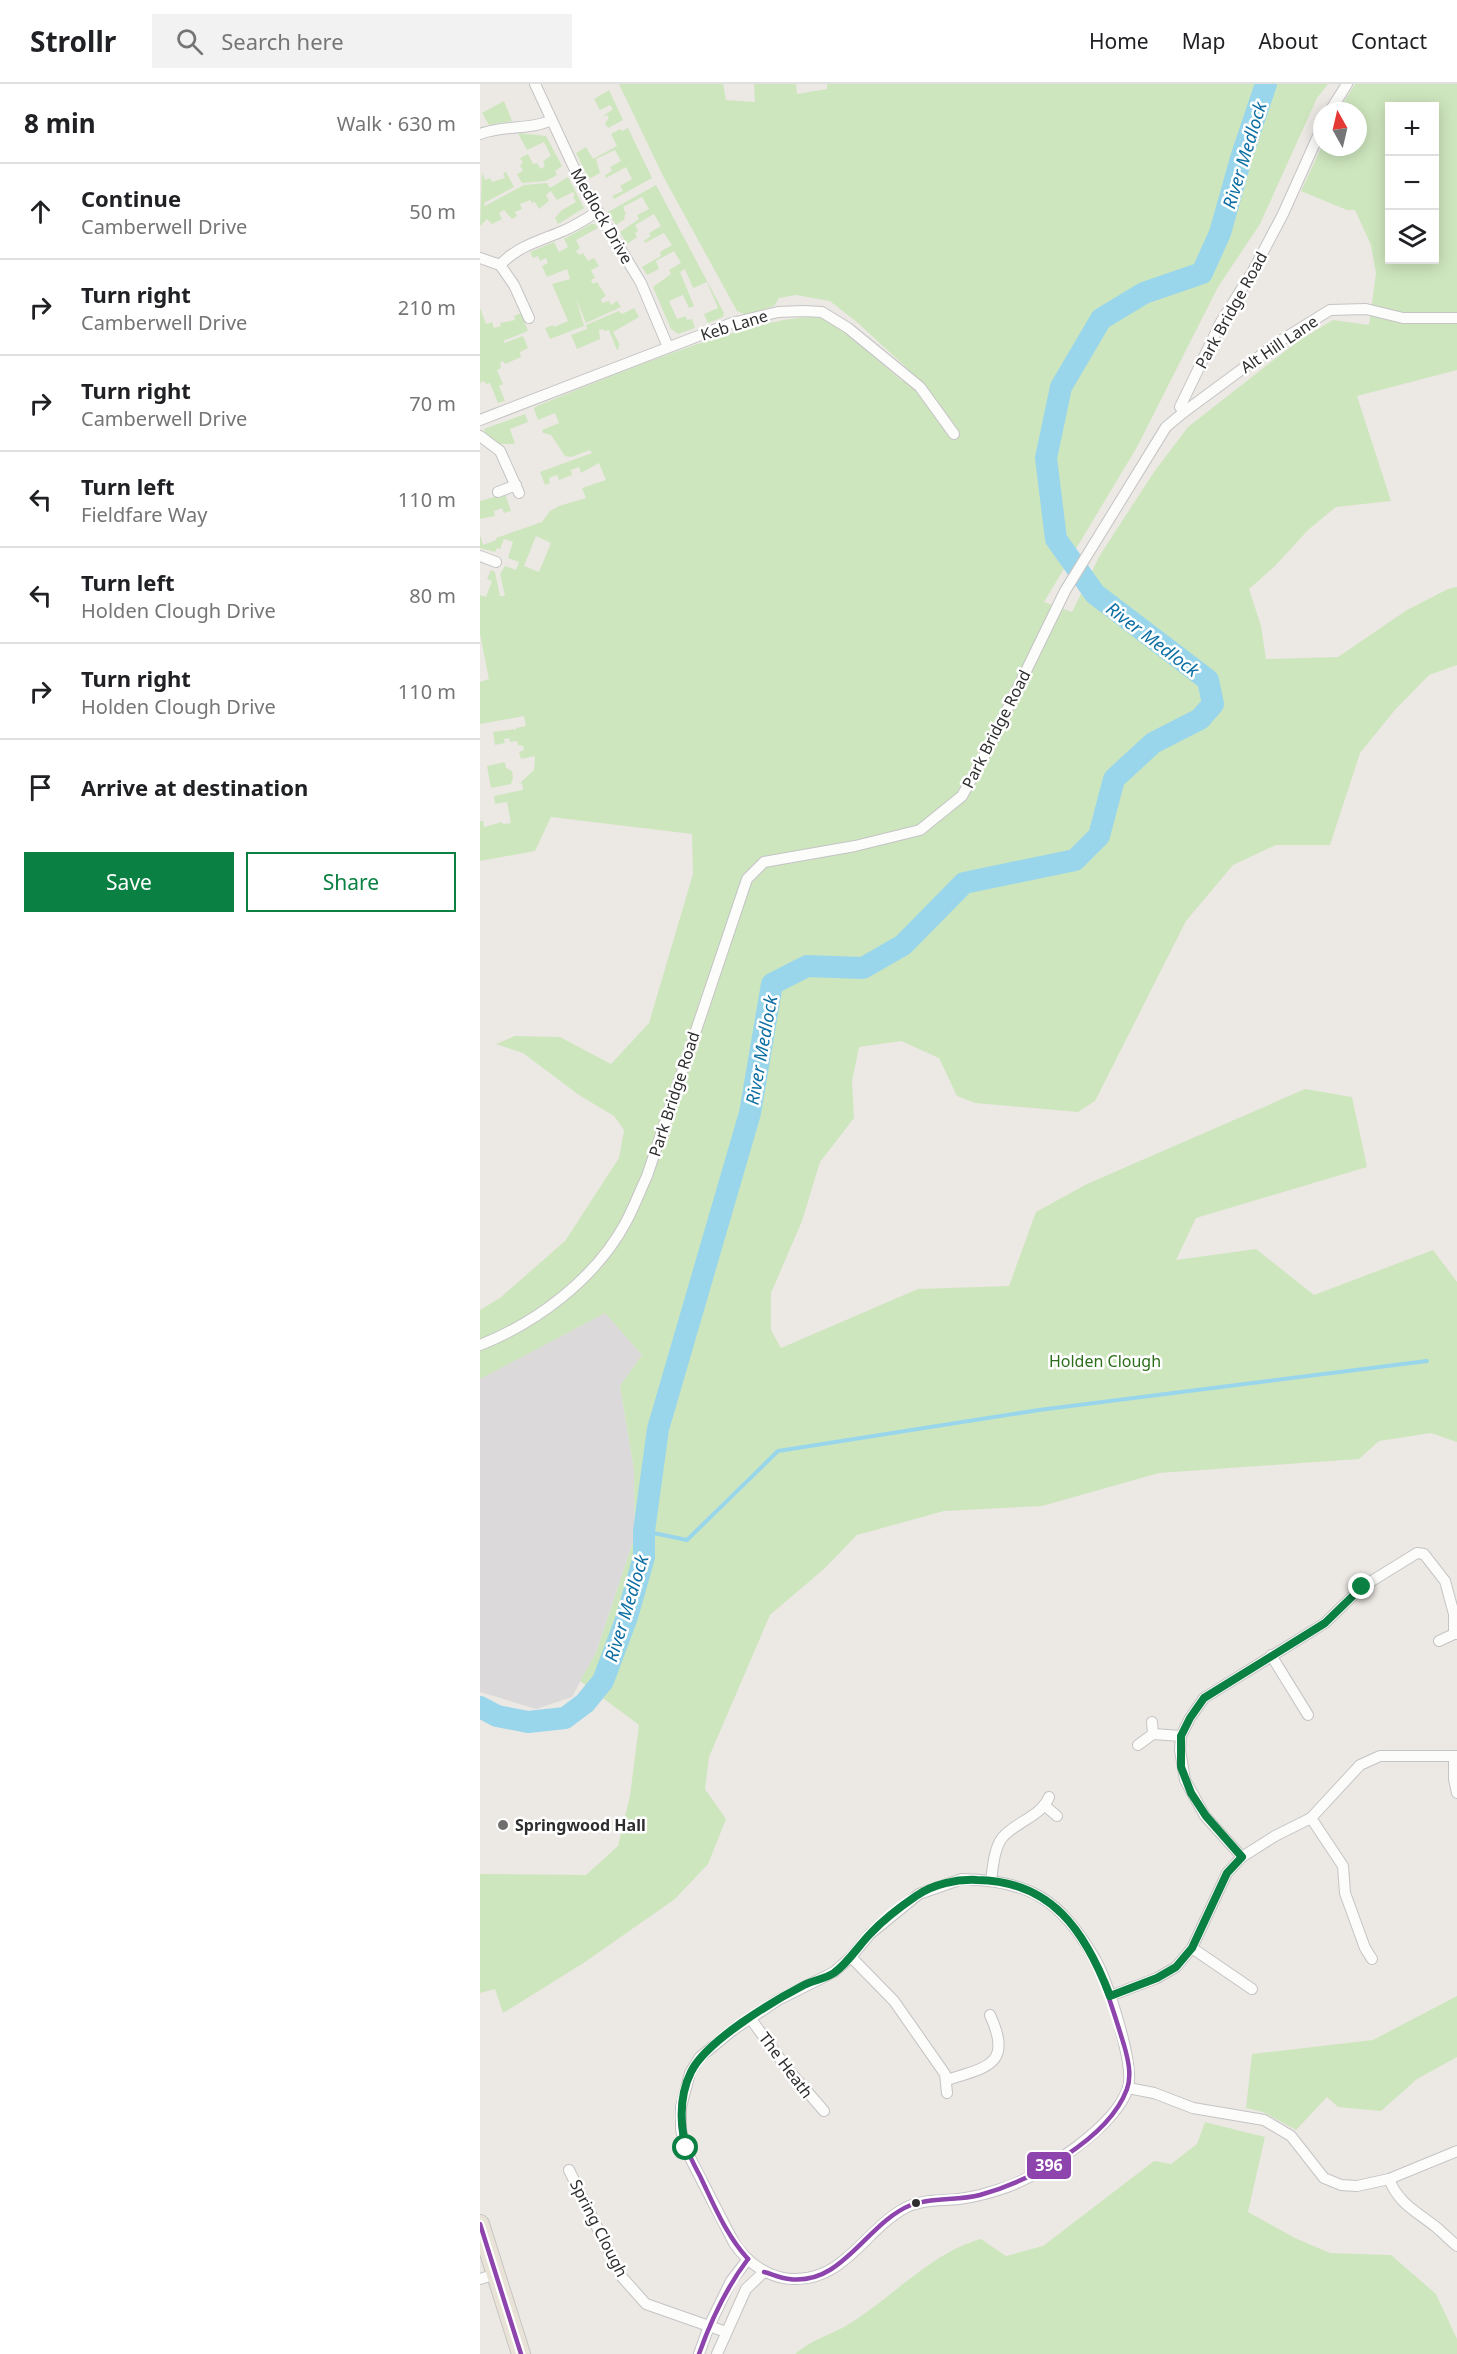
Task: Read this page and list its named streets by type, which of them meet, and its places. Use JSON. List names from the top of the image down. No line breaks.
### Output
{"streets":{"street":["Medlock Drive","Park Bridge Road","Keb Lane","Alt Hill Lane","The Heath","Spring Clough"]},"crossings":[["Medlock Drive","Keb Lane"],["Park Bridge Road","Alt Hill Lane"]],"water":["River Medlock"],"parks":["Holden Clough"],"places":["Springwood Hall"],"lines":["transit line 396"],"north":"top","page":{"header":"Strollr","search":"Search here","nav":["Home","Map","About","Contact"],"heading":["8 min","Walk · 630 m"],"map_buttons":["+","−"],"list":[["Continue","Camberwell Drive","50 m"],["Turn right","Camberwell Drive","210 m"],["Turn right","Camberwell Drive","70 m"],["Turn left","Fieldfare Way","110 m"],["Turn left","Holden Clough Drive","80 m"],["Turn right","Holden Clough Drive","110 m"],"Arrive at destination"],"buttons":["Save","Share"]}}
